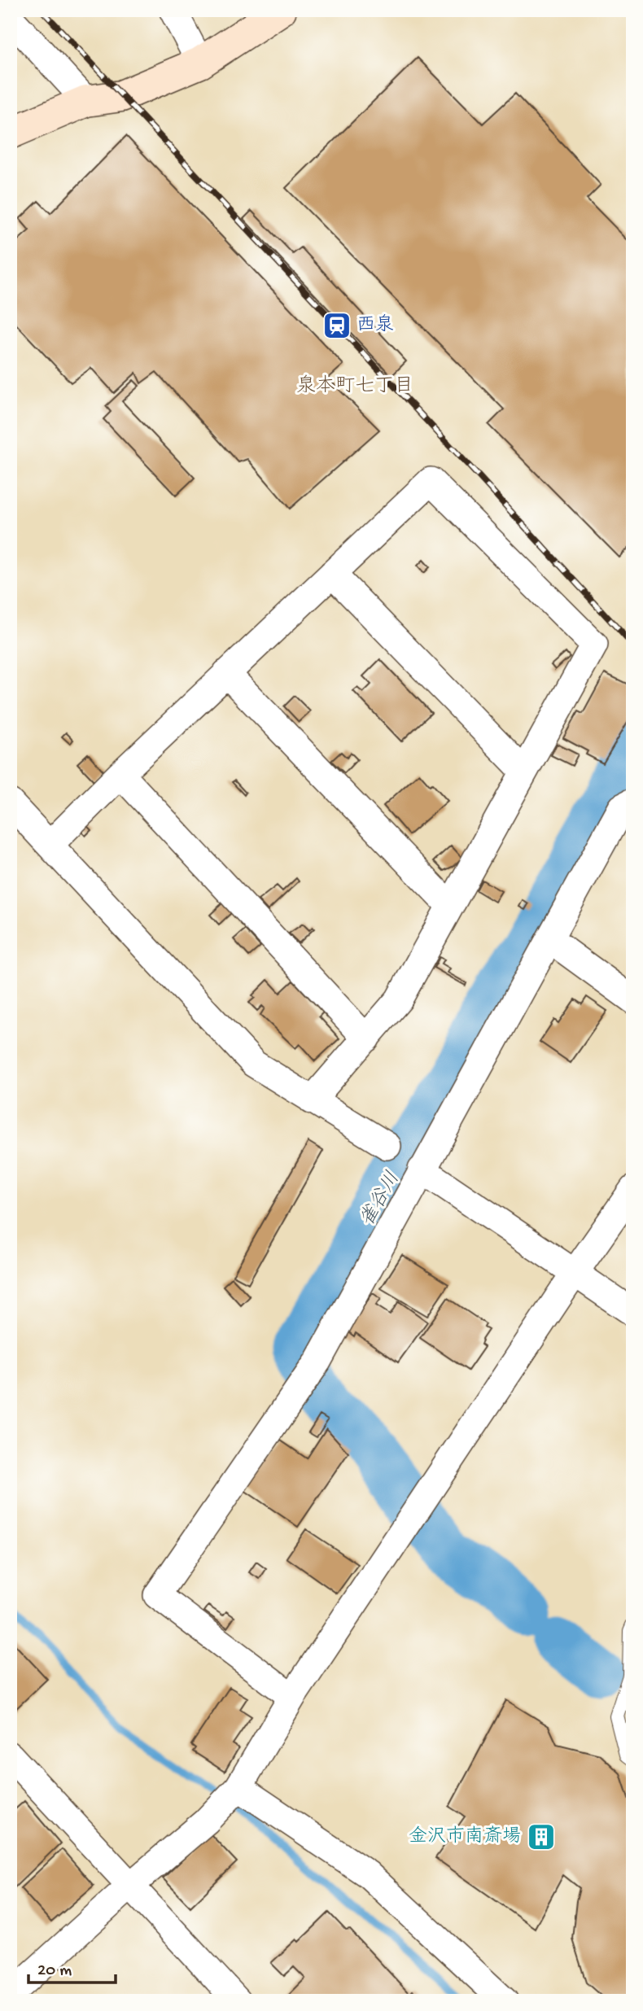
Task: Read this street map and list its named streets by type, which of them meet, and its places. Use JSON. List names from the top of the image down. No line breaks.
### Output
{"districts":["泉本町七丁目"],"water":["雀谷川"],"places":{"station":["西泉"],"building":["金沢市南斎場"]},"scale_bar":"20 m"}
